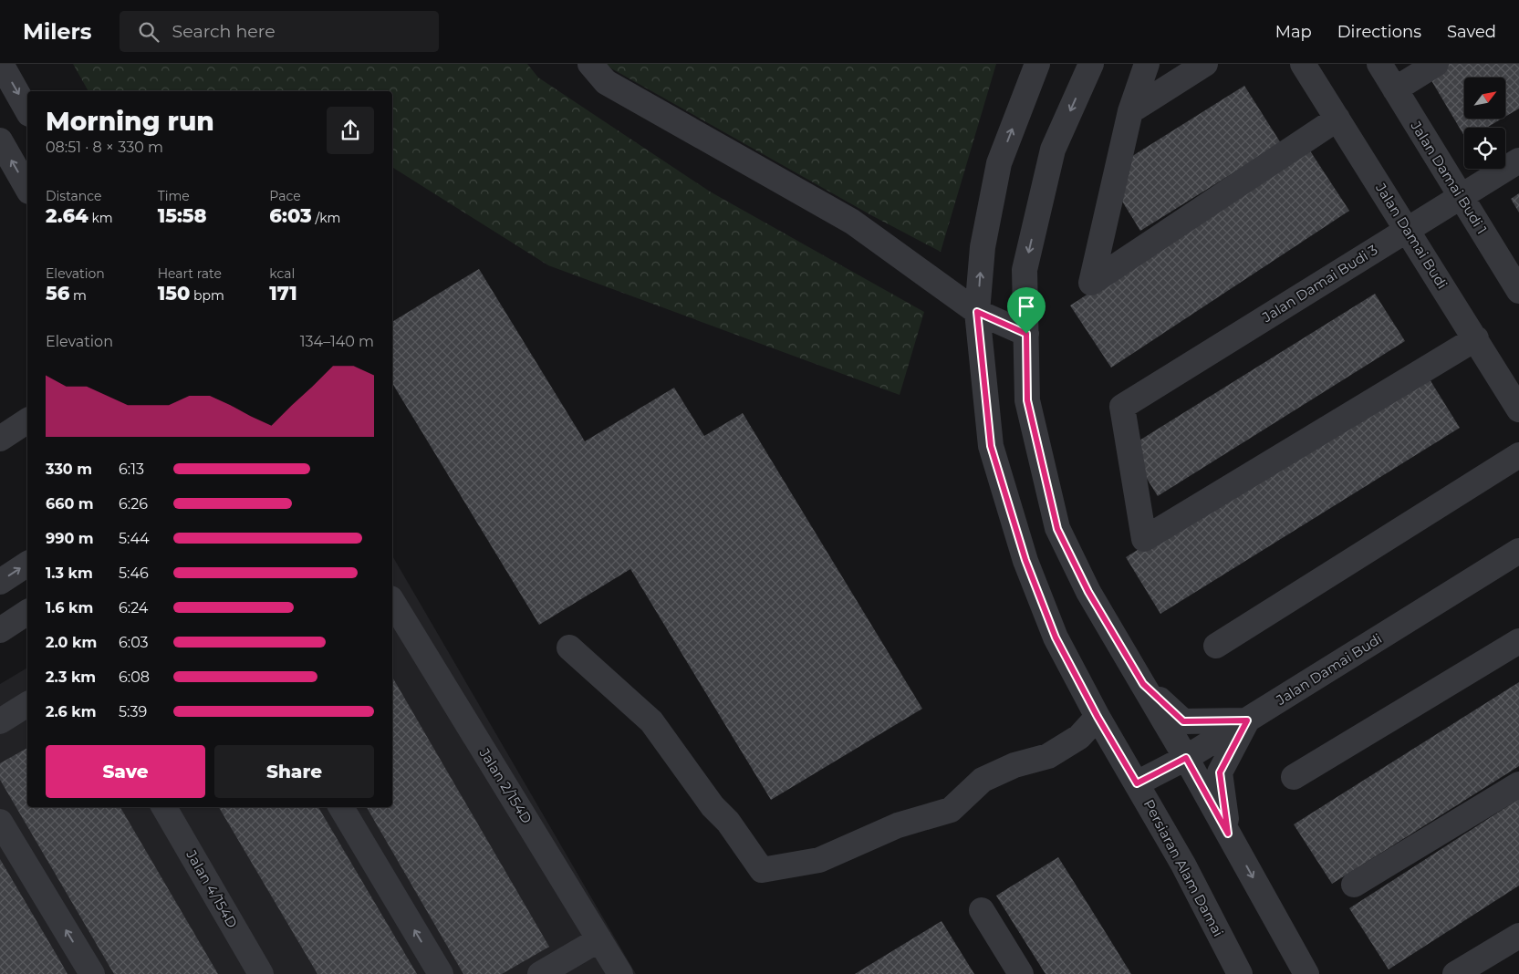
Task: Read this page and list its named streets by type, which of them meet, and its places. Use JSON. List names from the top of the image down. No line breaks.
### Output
{"streets":{"street":["Jalan Damai Budi 1","Jalan Damai Budi","Jalan Damai Budi 3","Jalan 2/154D","Persiaran Alam Damai","Jalan 4/154D"]},"crossings":[["Jalan Damai Budi 1","Jalan Damai Budi 3"],["Jalan Damai Budi","Jalan Damai Budi 3"],["Jalan Damai Budi","Persiaran Alam Damai"]],"north":"top right","page":{"header":"Milers","search":"Search here","nav":["Map","Directions","Saved"],"heading":["Morning run","08:51 · 8 × 330 m"],"stats":[["Distance","2.64 km"],["Time","15:58"],["Pace","6:03 /km"],["Elevation","56 m"],["Heart rate","150 bpm"],["kcal","171"]],"chart":["Elevation","134–140 m"],"list":[{"name":"330 m","note":"6:13"},{"name":"660 m","note":"6:26"},{"name":"990 m","note":"5:44"},{"name":"1.3 km","note":"5:46"},{"name":"1.6 km","note":"6:24"},{"name":"2.0 km","note":"6:03"},{"name":"2.3 km","note":"6:08"},{"name":"2.6 km","note":"5:39"}],"buttons":["Save","Share"]}}
